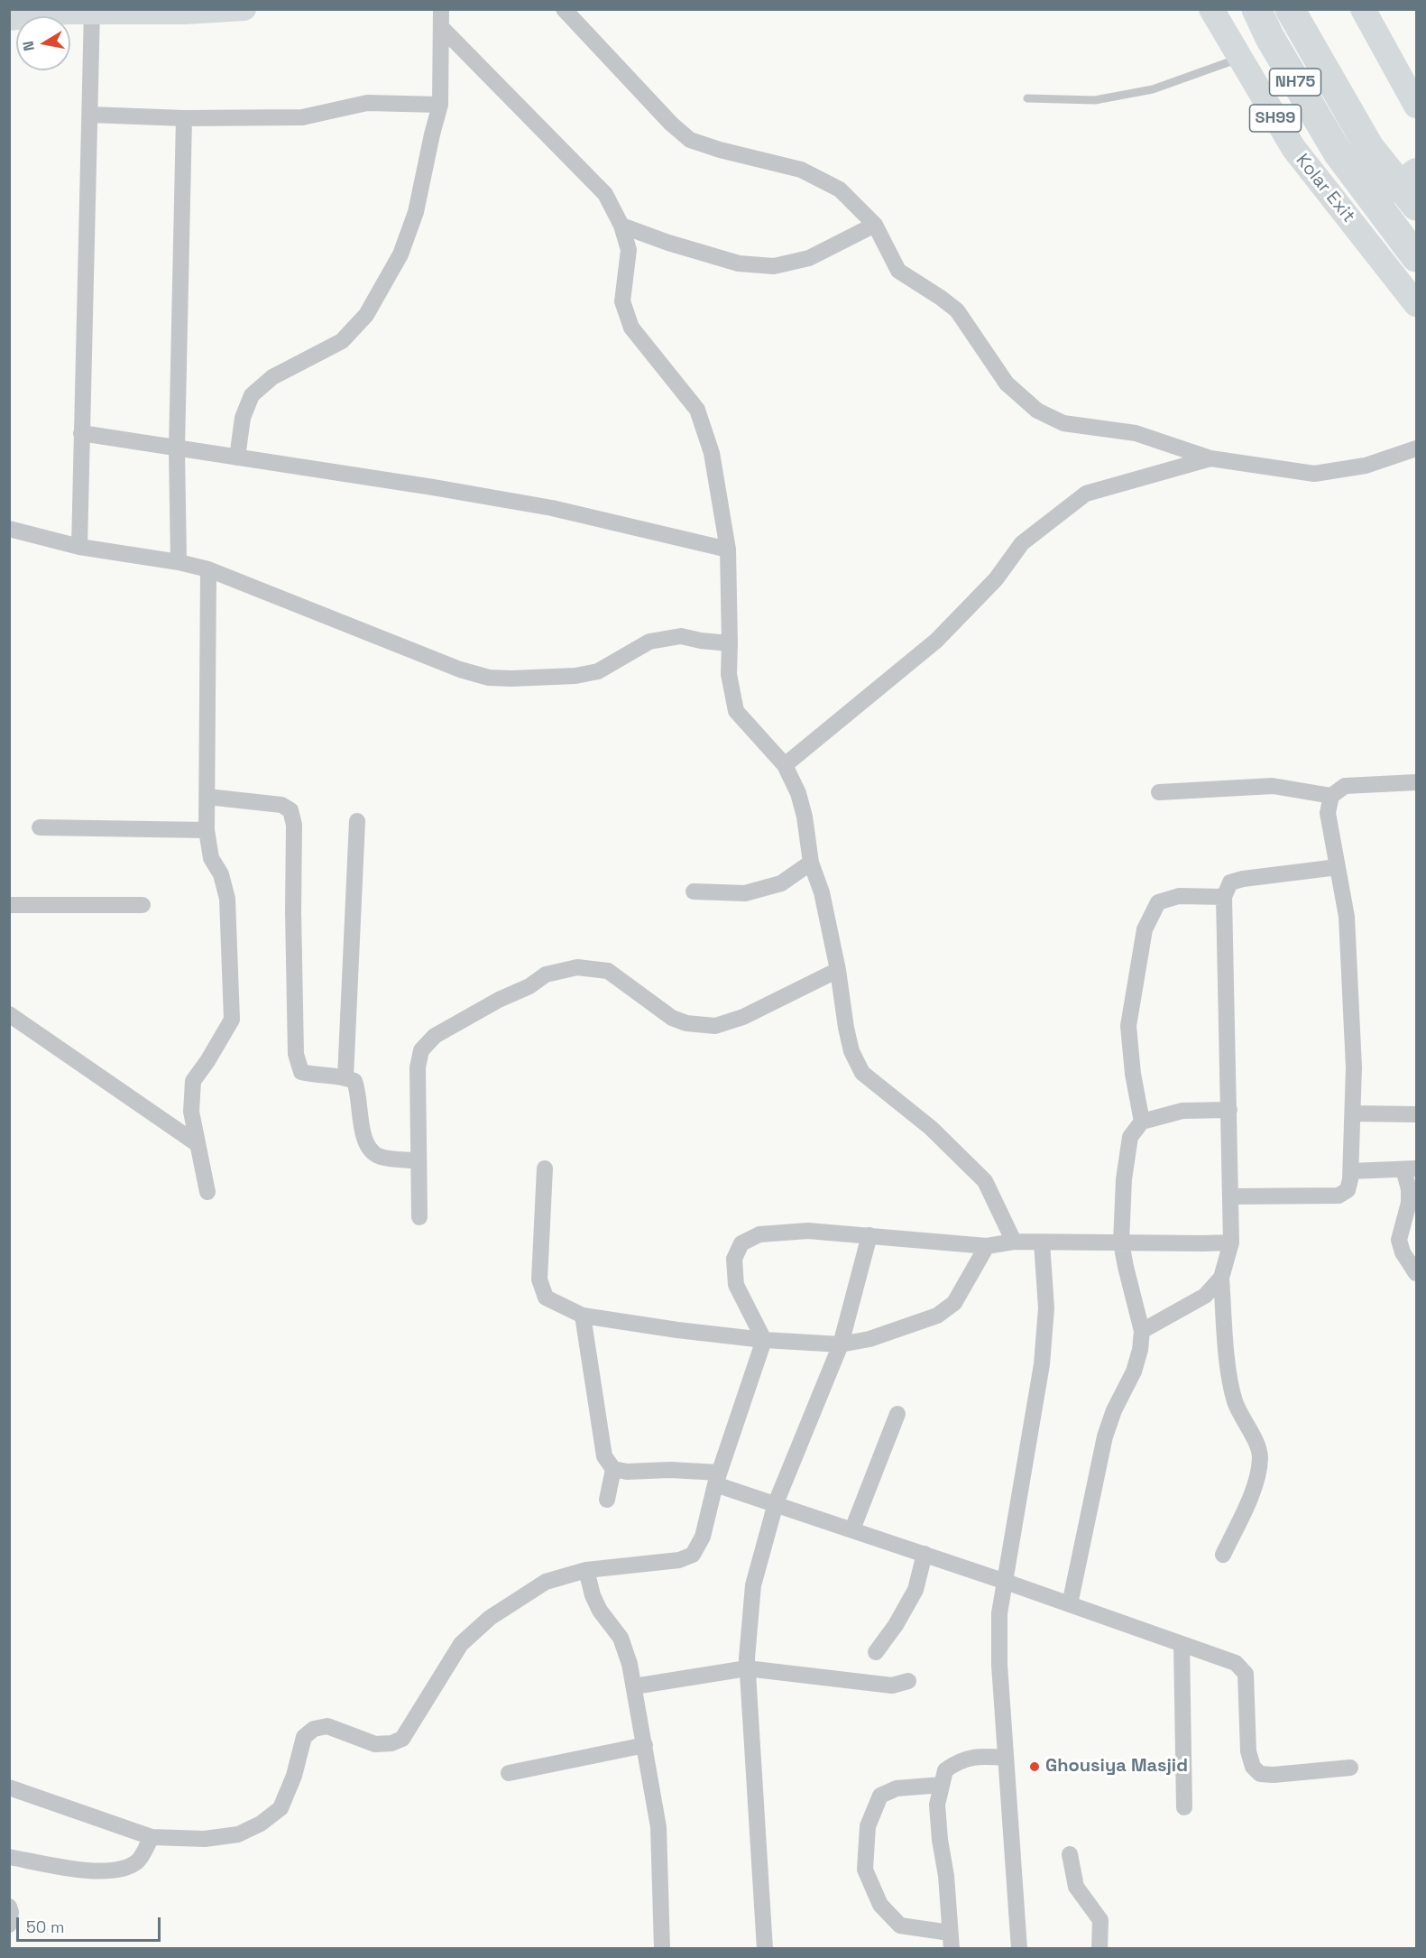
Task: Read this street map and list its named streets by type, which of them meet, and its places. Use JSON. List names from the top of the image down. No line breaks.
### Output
{"streets":{"highway":["NH75"],"main road":["SH99","Kolar Exit"]},"places":["Ghousiya Masjid"],"scale_bar":"50 m","north":"left"}
